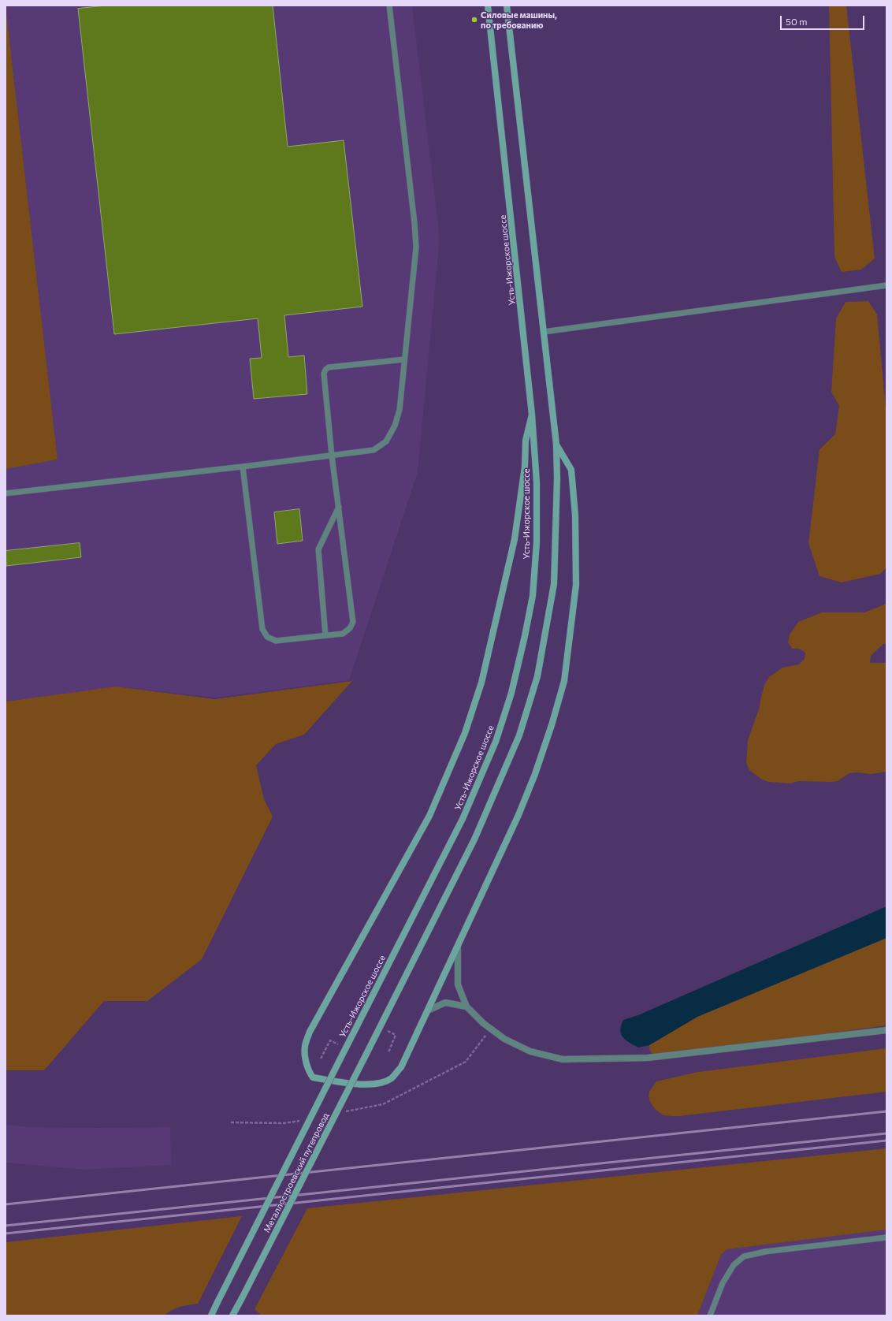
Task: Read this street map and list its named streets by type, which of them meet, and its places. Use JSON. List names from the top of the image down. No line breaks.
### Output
{"streets":{"street":["Усть-Ижорское шоссе","Металлостроевский путепровод"]},"crossings":[["Усть-Ижорское шоссе","Металлостроевский путепровод"]],"places":["Силовые машины, по требованию"],"scale_bar":"50 m"}
